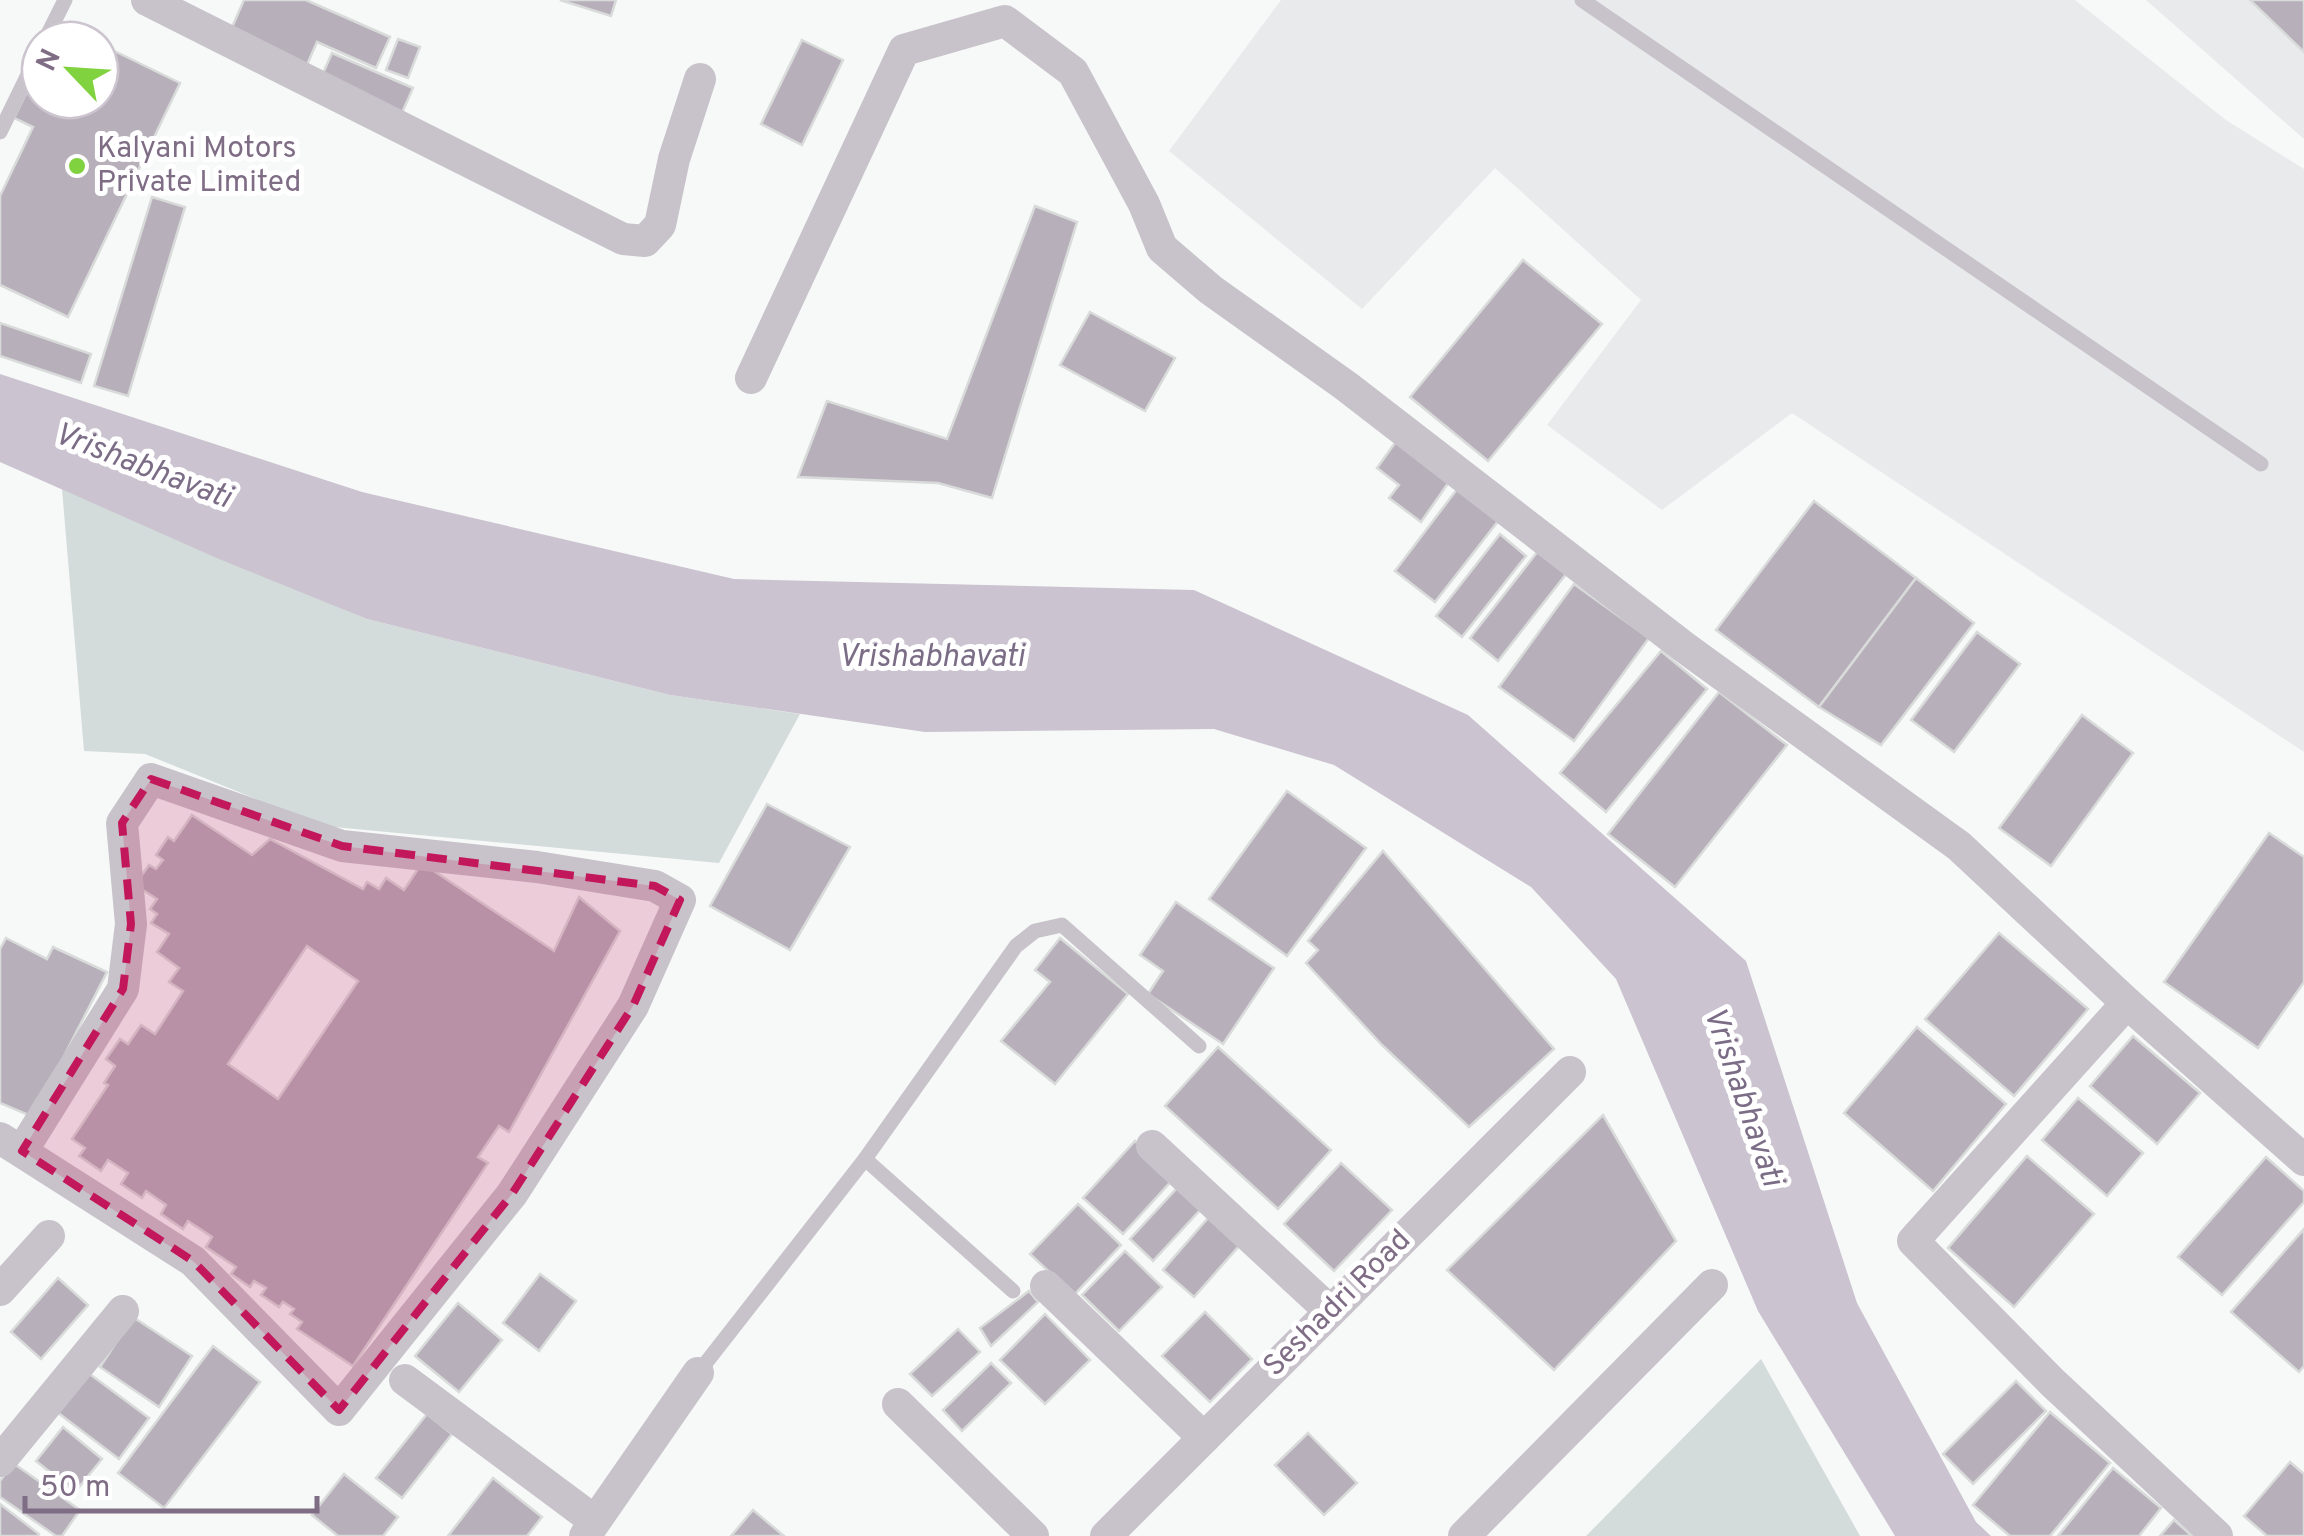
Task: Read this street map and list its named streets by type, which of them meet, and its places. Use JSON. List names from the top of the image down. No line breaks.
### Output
{"streets":{"street":["Seshadri Road"]},"water":["Vrishabhavati"],"places":["Kalyani Motors Private Limited"],"scale_bar":"50 m","north":"top left"}
